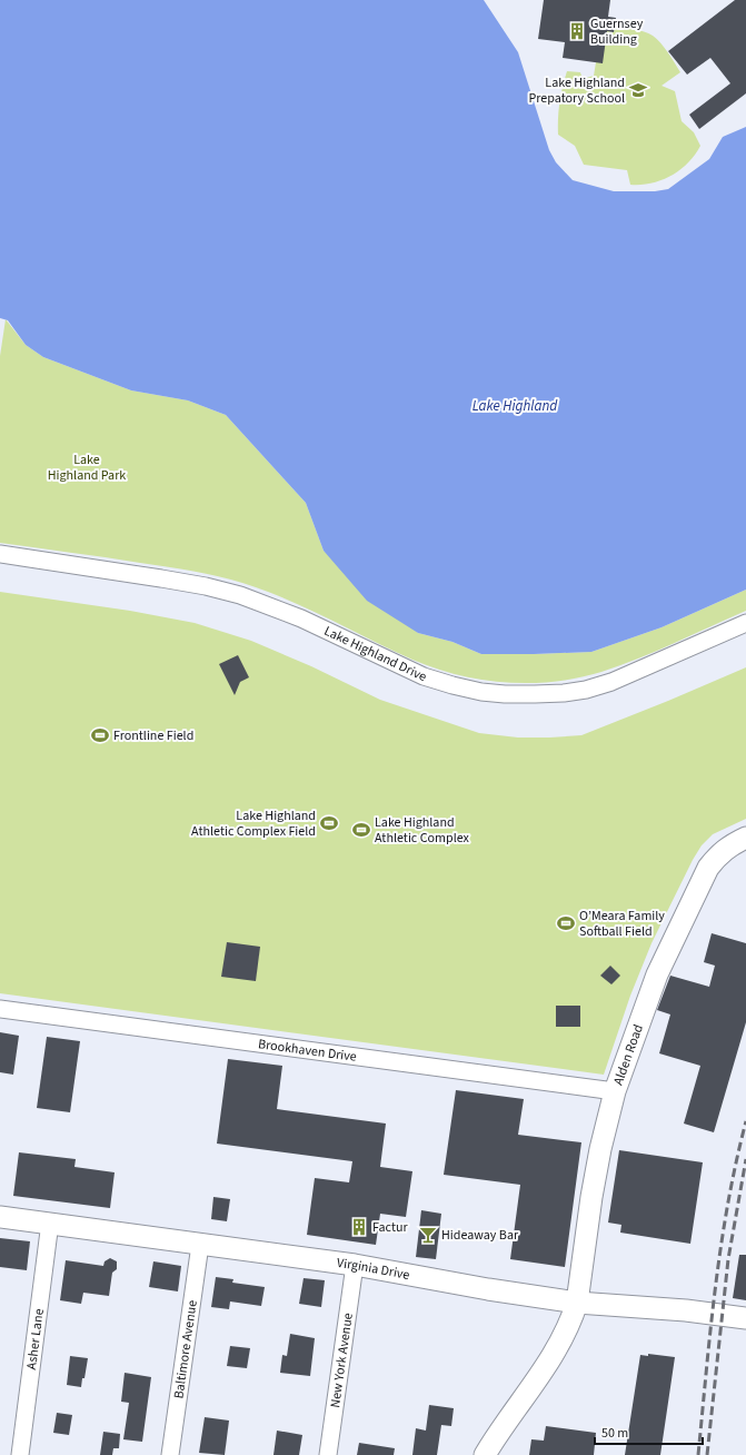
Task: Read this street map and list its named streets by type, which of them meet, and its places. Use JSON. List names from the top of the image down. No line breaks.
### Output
{"streets":{"street":["Lake Highland Drive","Brookhaven Drive","Alden Road","Virginia Drive","Asher Lane","Baltimore Avenue","New York Avenue"]},"crossings":[["Brookhaven Drive","Alden Road"],["Alden Road","Virginia Drive"],["Virginia Drive","Asher Lane"],["Virginia Drive","Baltimore Avenue"],["Virginia Drive","New York Avenue"]],"water":["Lake Highland"],"parks":["Lake Highland Park"],"places":{"building":["Guernsey Building","Factur"],"school or university":["Lake Highland Prepatory School"],"sports":["Frontline Field","Lake Highland Athletic Complex Field","Lake Highland Athletic Complex","O’Meara Family Softball Field"],"bar":["Hideaway Bar"]},"scale_bar":"50 m"}
